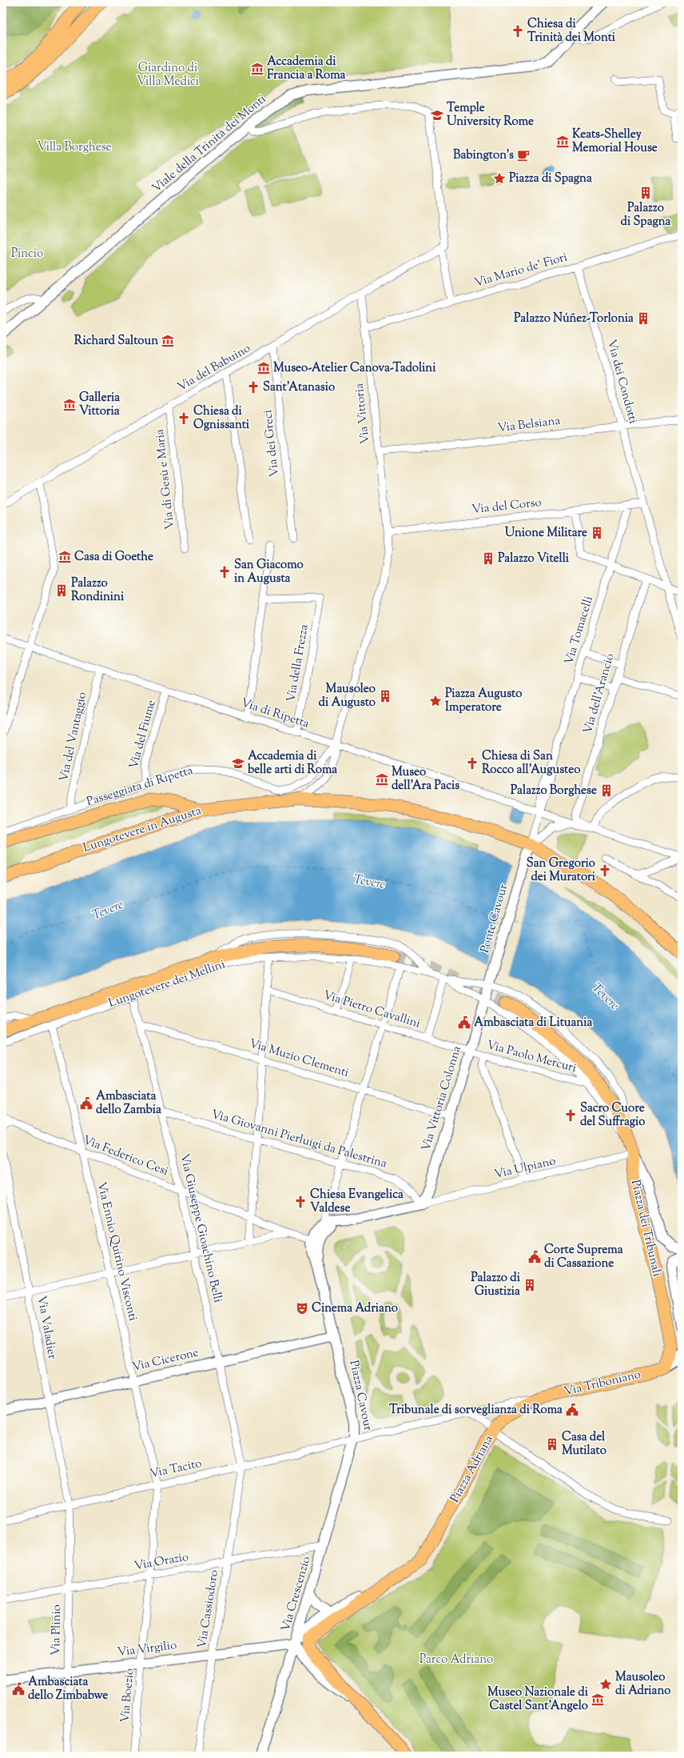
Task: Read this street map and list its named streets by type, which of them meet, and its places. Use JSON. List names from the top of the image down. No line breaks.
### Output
{"streets":{"main road":["Passeggiata di Ripetta","Lungotevere in Augusta","Lungotevere dei Mellini","Piazza dei Tribunali","Via Triboniano","Piazza Adriana"],"street":["Viale della Trinità dei Monti","Via Mario de' Fiori","Via del Babuino","Via dei Condotti","Via Vittoria","Via Belsiana","Via dei Greci","Via di Gesù e Maria","Via del Corso","Via Tomacelli","Via della Frezza","Via dell'Arancio","Via di Ripetta","Via del Fiume","Via del Vantaggio","Ponte Cavour","Via Pietro Cavallini","Via Paolo Mercuri","Via Muzio Clementi","Via Vittoria Colonna","Via Giovanni Pierluigi da Palestrina","Via Federico Cesi","Via Ulpiano","Via Giuseppe Gioachino Belli","Via Ennio Quirino Visconti","Via Valadier","Via Cicerone","Piazza Cavour","Via Tacito","Via Orazio","Via Crescenzio","Via Cassiodoro","Via Plinio","Via Virgilio","Via Boezio"]},"crossings":[["Via Mario de' Fiori","Via dei Condotti"],["Via Mario de' Fiori","Via Vittoria"],["Via del Babuino","Via Vittoria"],["Via del Babuino","Via dei Greci"],["Via del Babuino","Via di Gesù e Maria"],["Via dei Condotti","Via Belsiana"],["Via dei Condotti","Via del Corso"],["Via Vittoria","Via Belsiana"],["Via Vittoria","Via del Corso"],["Via Vittoria","Via di Ripetta"],["Via Vittoria","Passeggiata di Ripetta"],["Via del Corso","Via Tomacelli"],["Via Tomacelli","Via di Ripetta"],["Via Tomacelli","Lungotevere in Augusta"],["Via Tomacelli","Ponte Cavour"],["Via della Frezza","Via di Ripetta"],["Via dell'Arancio","Via di Ripetta"],["Via di Ripetta","Via del Fiume"],["Via di Ripetta","Via del Vantaggio"],["Via di Ripetta","Passeggiata di Ripetta"],["Via del Fiume","Passeggiata di Ripetta"],["Via del Vantaggio","Passeggiata di Ripetta"],["Passeggiata di Ripetta","Lungotevere in Augusta"],["Lungotevere in Augusta","Ponte Cavour"],["Ponte Cavour","Lungotevere dei Mellini"],["Ponte Cavour","Via Vittoria Colonna"],["Lungotevere dei Mellini","Via Paolo Mercuri"],["Lungotevere dei Mellini","Via Vittoria Colonna"],["Lungotevere dei Mellini","Via Giuseppe Gioachino Belli"],["Lungotevere dei Mellini","Via Ennio Quirino Visconti"],["Via Pietro Cavallini","Via Paolo Mercuri"],["Via Pietro Cavallini","Via Vittoria Colonna"],["Via Paolo Mercuri","Via Vittoria Colonna"],["Via Muzio Clementi","Via Vittoria Colonna"],["Via Muzio Clementi","Via Giuseppe Gioachino Belli"],["Via Vittoria Colonna","Via Giovanni Pierluigi da Palestrina"],["Via Vittoria Colonna","Via Ulpiano"],["Via Vittoria Colonna","Piazza Cavour"],["Via Giovanni Pierluigi da Palestrina","Via Ulpiano"],["Via Giovanni Pierluigi da Palestrina","Via Giuseppe Gioachino Belli"],["Via Giovanni Pierluigi da Palestrina","Piazza Cavour"],["Via Federico Cesi","Via Giuseppe Gioachino Belli"],["Via Federico Cesi","Via Ennio Quirino Visconti"],["Via Ulpiano","Piazza dei Tribunali"],["Via Ulpiano","Piazza Cavour"],["Via Giuseppe Gioachino Belli","Via Cicerone"],["Via Giuseppe Gioachino Belli","Via Tacito"],["Via Giuseppe Gioachino Belli","Via Cassiodoro"],["Piazza dei Tribunali","Via Triboniano"],["Via Ennio Quirino Visconti","Via Cicerone"],["Via Ennio Quirino Visconti","Via Tacito"],["Via Ennio Quirino Visconti","Via Boezio"],["Via Valadier","Via Cicerone"],["Via Valadier","Via Tacito"],["Via Valadier","Via Plinio"],["Via Cicerone","Piazza Cavour"],["Via Triboniano","Piazza Cavour"],["Via Triboniano","Piazza Adriana"],["Piazza Cavour","Via Tacito"],["Piazza Cavour","Via Crescenzio"],["Via Tacito","Via Crescenzio"],["Via Tacito","Via Cassiodoro"],["Via Tacito","Via Plinio"],["Via Tacito","Via Boezio"],["Piazza Adriana","Via Crescenzio"],["Piazza Adriana","Via Virgilio"],["Via Orazio","Via Crescenzio"],["Via Orazio","Via Cassiodoro"],["Via Orazio","Via Plinio"],["Via Orazio","Via Boezio"],["Via Crescenzio","Via Virgilio"],["Via Cassiodoro","Via Virgilio"],["Via Plinio","Via Virgilio"],["Via Virgilio","Via Boezio"]],"water":["Tevere"],"parks":["Giardino di Villa Medici","Villa Borghese","Pincio","Parco Adriano"],"places":{"church":["Chiesa di Trinità dei Monti","Sant'Atanasio","Chiesa di Ognissanti","San Giacomo in Augusta","Chiesa di San Rocco all'Augusteo","San Gregorio dei Muratori","Sacro Cuore del Suffragio","Chiesa Evangelica Valdese"],"museum":["Accademia di Francia a Roma","Keats-Shelley Memorial House","Richard Saltoun","Museo-Atelier Canova-Tadolini","Galleria Vittoria","Casa di Goethe","Museo dell'Ara Pacis","Museo Nazionale di Castel Sant’Angelo"],"school or university":["Temple University Rome","Accademia di belle arti di Roma"],"cafe":["Babington's"],"place":["Piazza di Spagna","Piazza Augusto Imperatore","Mausoleo di Adriano"],"building":["Palazzo di Spagna","Palazzo Núñez-Torlonia","Unione Militare","Palazzo Vitelli","Palazzo Rondinini","Mausoleo di Augusto","Palazzo Borghese","Palazzo di Giustizia","Casa del Mutilato"],"public building":["Ambasciata di Lituania","Ambasciata dello Zambia","Corte Suprema di Cassazione","Tribunale di sorveglianza di Roma","Ambasciata dello Zimbabwe"],"theatre":["Cinema Adriano"]}}
